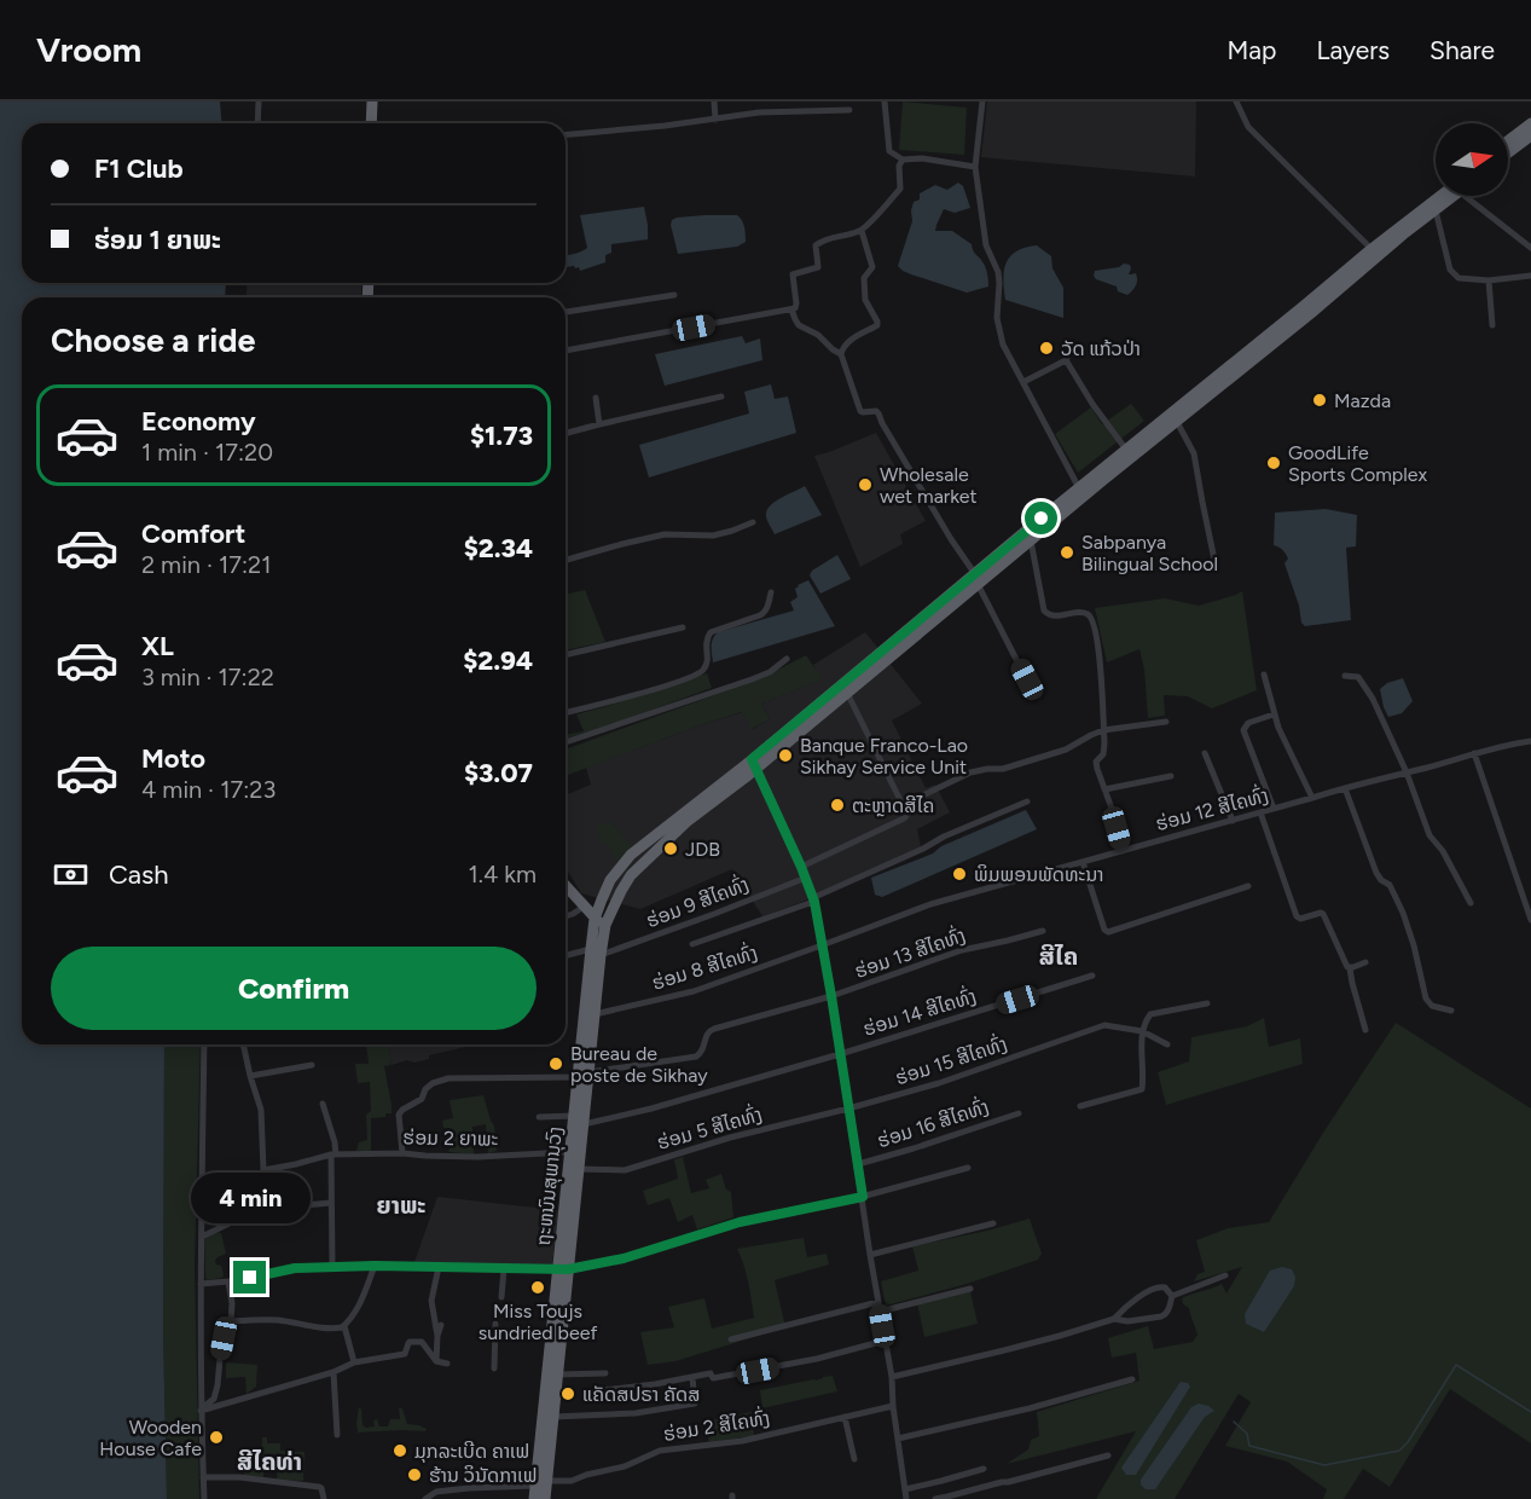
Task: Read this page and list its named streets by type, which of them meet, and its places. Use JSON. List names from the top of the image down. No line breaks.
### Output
{"streets":{"highway":["ຖະຫນົນສຸພານຸວົງ"],"street":["ຮ່ອມ 12 ສີໄຄທົ່ງ","ຮ່ອມ 9 ສີໄຄທົ່ງ","ຮ່ອມ 13 ສີໄຄທົ່ງ","ຮ່ອມ 8 ສີໄຄທົ່ງ","ຮ່ອມ 14 ສີໄຄທົ່ງ","ຮ່ອມ 15 ສີໄຄທົ່ງ","ຮ່ອມ 16 ສີໄຄທົ່ງ","ຮ່ອມ 5 ສີໄຄທົ່ງ","ຮ່ອມ 2 ຍາພະ","ຮ່ອມ 2 ສີໄຄທົ່ງ"]},"crossings":[["ຮ່ອມ 12 ສີໄຄທົ່ງ","ຮ່ອມ 8 ສີໄຄທົ່ງ"],["ຮ່ອມ 9 ສີໄຄທົ່ງ","ຖະຫນົນສຸພານຸວົງ"],["ຮ່ອມ 13 ສີໄຄທົ່ງ","ຖະຫນົນສຸພານຸວົງ"],["ຮ່ອມ 8 ສີໄຄທົ່ງ","ຖະຫນົນສຸພານຸວົງ"],["ຮ່ອມ 14 ສີໄຄທົ່ງ","ຖະຫນົນສຸພານຸວົງ"],["ຮ່ອມ 15 ສີໄຄທົ່ງ","ຮ່ອມ 5 ສີໄຄທົ່ງ"],["ຮ່ອມ 5 ສີໄຄທົ່ງ","ຖະຫນົນສຸພານຸວົງ"],["ຮ່ອມ 2 ຍາພະ","ຖະຫນົນສຸພານຸວົງ"],["ຖະຫນົນສຸພານຸວົງ","ຮ່ອມ 2 ສີໄຄທົ່ງ"]],"districts":["ສີໄຄ","ຍາພະ","ສີໄຄທ່າ"],"places":["ວັດ ແກ້ວປ່າ","Mazda","GoodLife Sports Complex","Wholesale wet market","Sabpanya Bilingual School","Banque Franco-Lao Sikhay Service Unit","ຕະຫຼາດສີໄຄ","JDB","ພິມພອນພັດທະນາ","Bureau de poste de Sikhay","Miss Toujs sundried beef","ແຄັດສປຣາ ຄັດສ","Wooden House Cafe","ມຸກລະເບີດ ຄາເຟ","ຮ້ານ ວິນັດກາເຟ"],"north":"right","page":{"header":"Vroom","nav":["Map","Layers","Share"],"banner":["F1 Club","ຮ່ອມ 1 ຍາພະ"],"heading":"Choose a ride","list":[{"name":"Economy","note":"1 min · 17:20","value":"$1.73"},{"name":"Comfort","note":"2 min · 17:21","value":"$2.34"},{"name":"XL","note":"3 min · 17:22","value":"$2.94"},{"name":"Moto","note":"4 min · 17:23","value":"$3.07"}],"pay":["Cash","1.4 km"],"buttons":"Confirm","bubble":"4 min"}}
